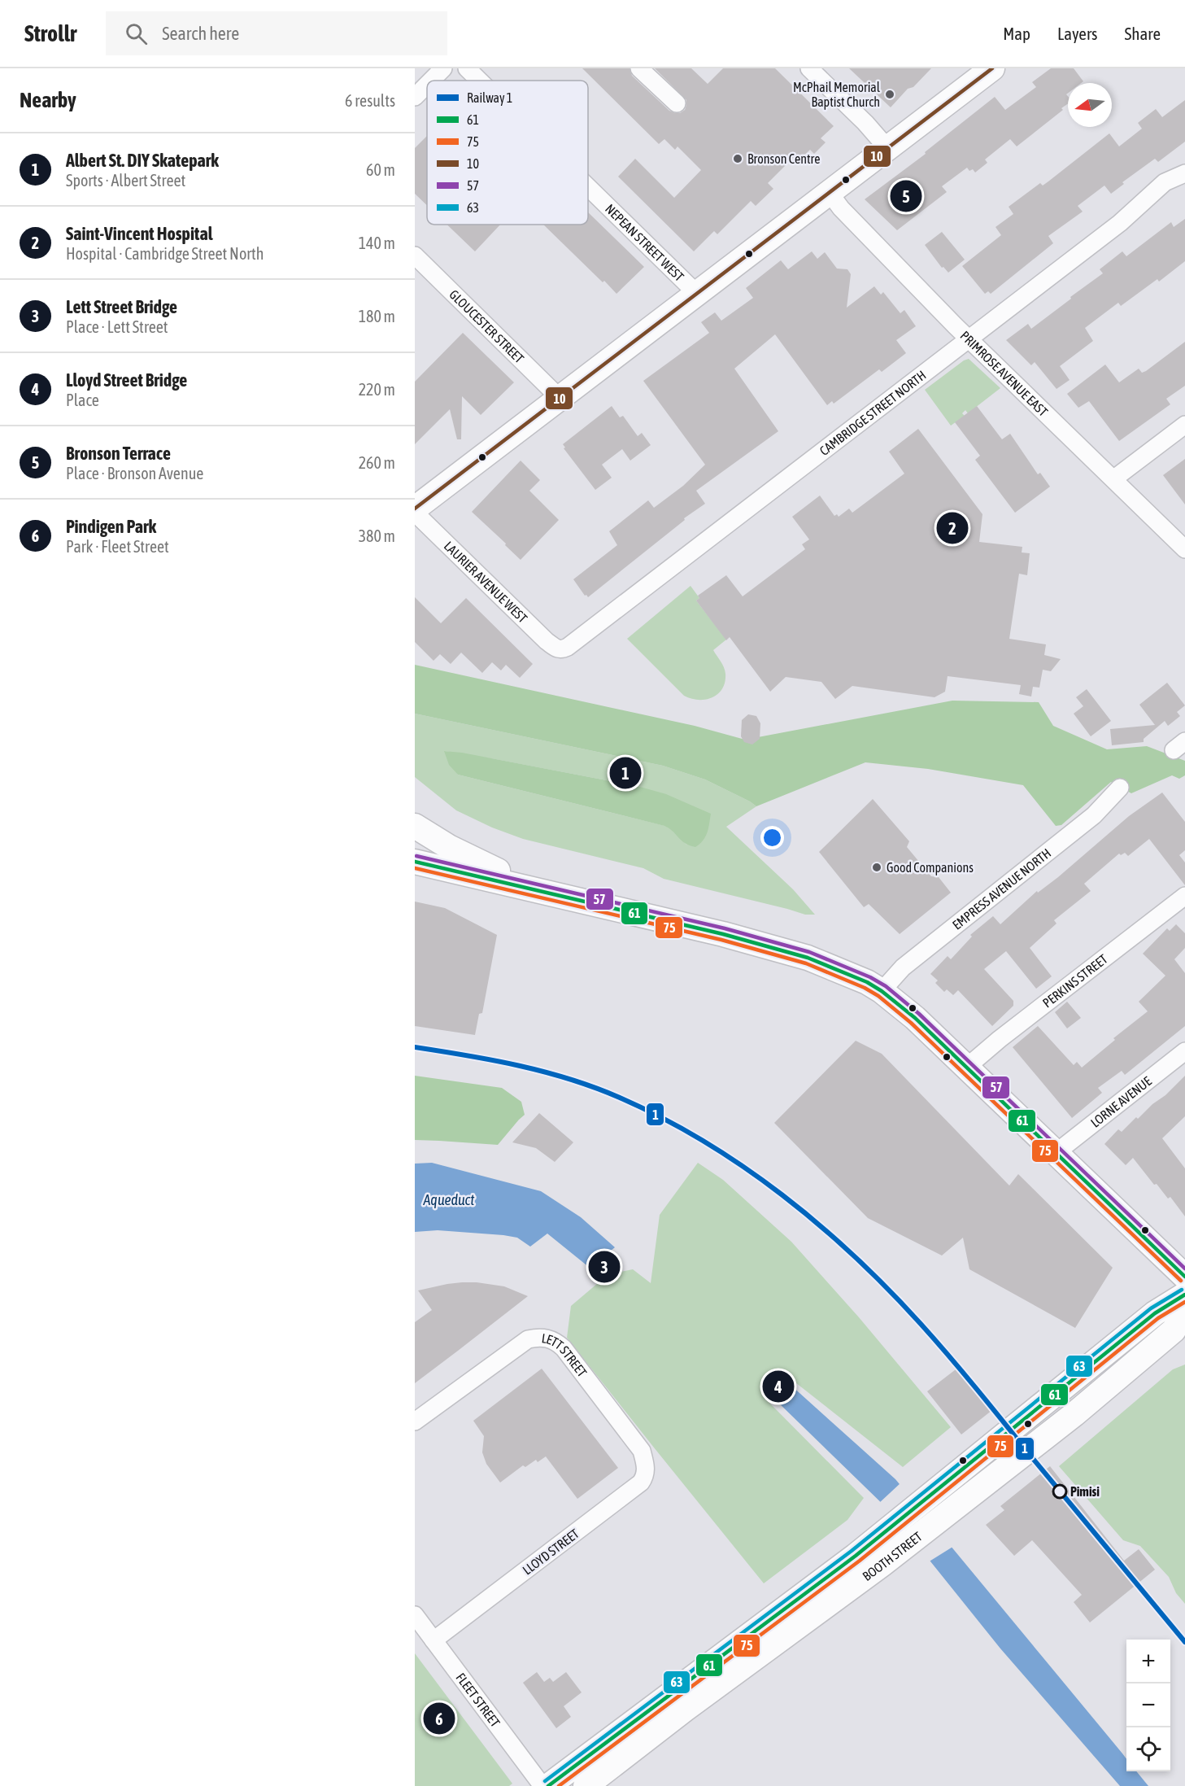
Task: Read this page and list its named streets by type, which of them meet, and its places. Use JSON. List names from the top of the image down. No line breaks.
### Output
{"streets":{"main road":["BOOTH STREET"],"street":["NEPEAN STREET WEST","GLOUCESTER STREET","PRIMROSE AVENUE EAST","CAMBRIDGE STREET NORTH","LAURIER AVENUE WEST","EMPRESS AVENUE NORTH","PERKINS STREET","LORNE AVENUE","LETT STREET","LLOYD STREET","FLEET STREET"]},"crossings":[["PRIMROSE AVENUE EAST","CAMBRIDGE STREET NORTH"],["CAMBRIDGE STREET NORTH","LAURIER AVENUE WEST"],["LETT STREET","LLOYD STREET"],["LLOYD STREET","FLEET STREET"]],"water":["Aqueduct"],"places":["McPhail Memorial Baptist Church","Bronson Centre","Good Companions","Pimisi"],"lines":["transit line 10","transit line 57","transit line 61","transit line 75","rail line 1","transit line 63"],"legend":["Railway 1","61","75","10","57","63"],"north":"left","page":{"header":"Strollr","search":"Search here","nav":["Map","Layers","Share"],"heading":["Nearby","6 results"],"list":[{"mark":"1","name":"Albert St. DIY Skatepark","note":"Sports · Albert Street","value":"60 m"},{"mark":"2","name":"Saint-Vincent Hospital","note":"Hospital · Cambridge Street North","value":"140 m"},{"mark":"3","name":"Lett Street Bridge","note":"Place · Lett Street","value":"180 m"},{"mark":"4","name":"Lloyd Street Bridge","note":"Place","value":"220 m"},{"mark":"5","name":"Bronson Terrace","note":"Place · Bronson Avenue","value":"260 m"},{"mark":"6","name":"Pindigen Park","note":"Park · Fleet Street","value":"380 m"}],"pins":["5","2","1","3","4","6"],"map_buttons":["+","−"]}}
